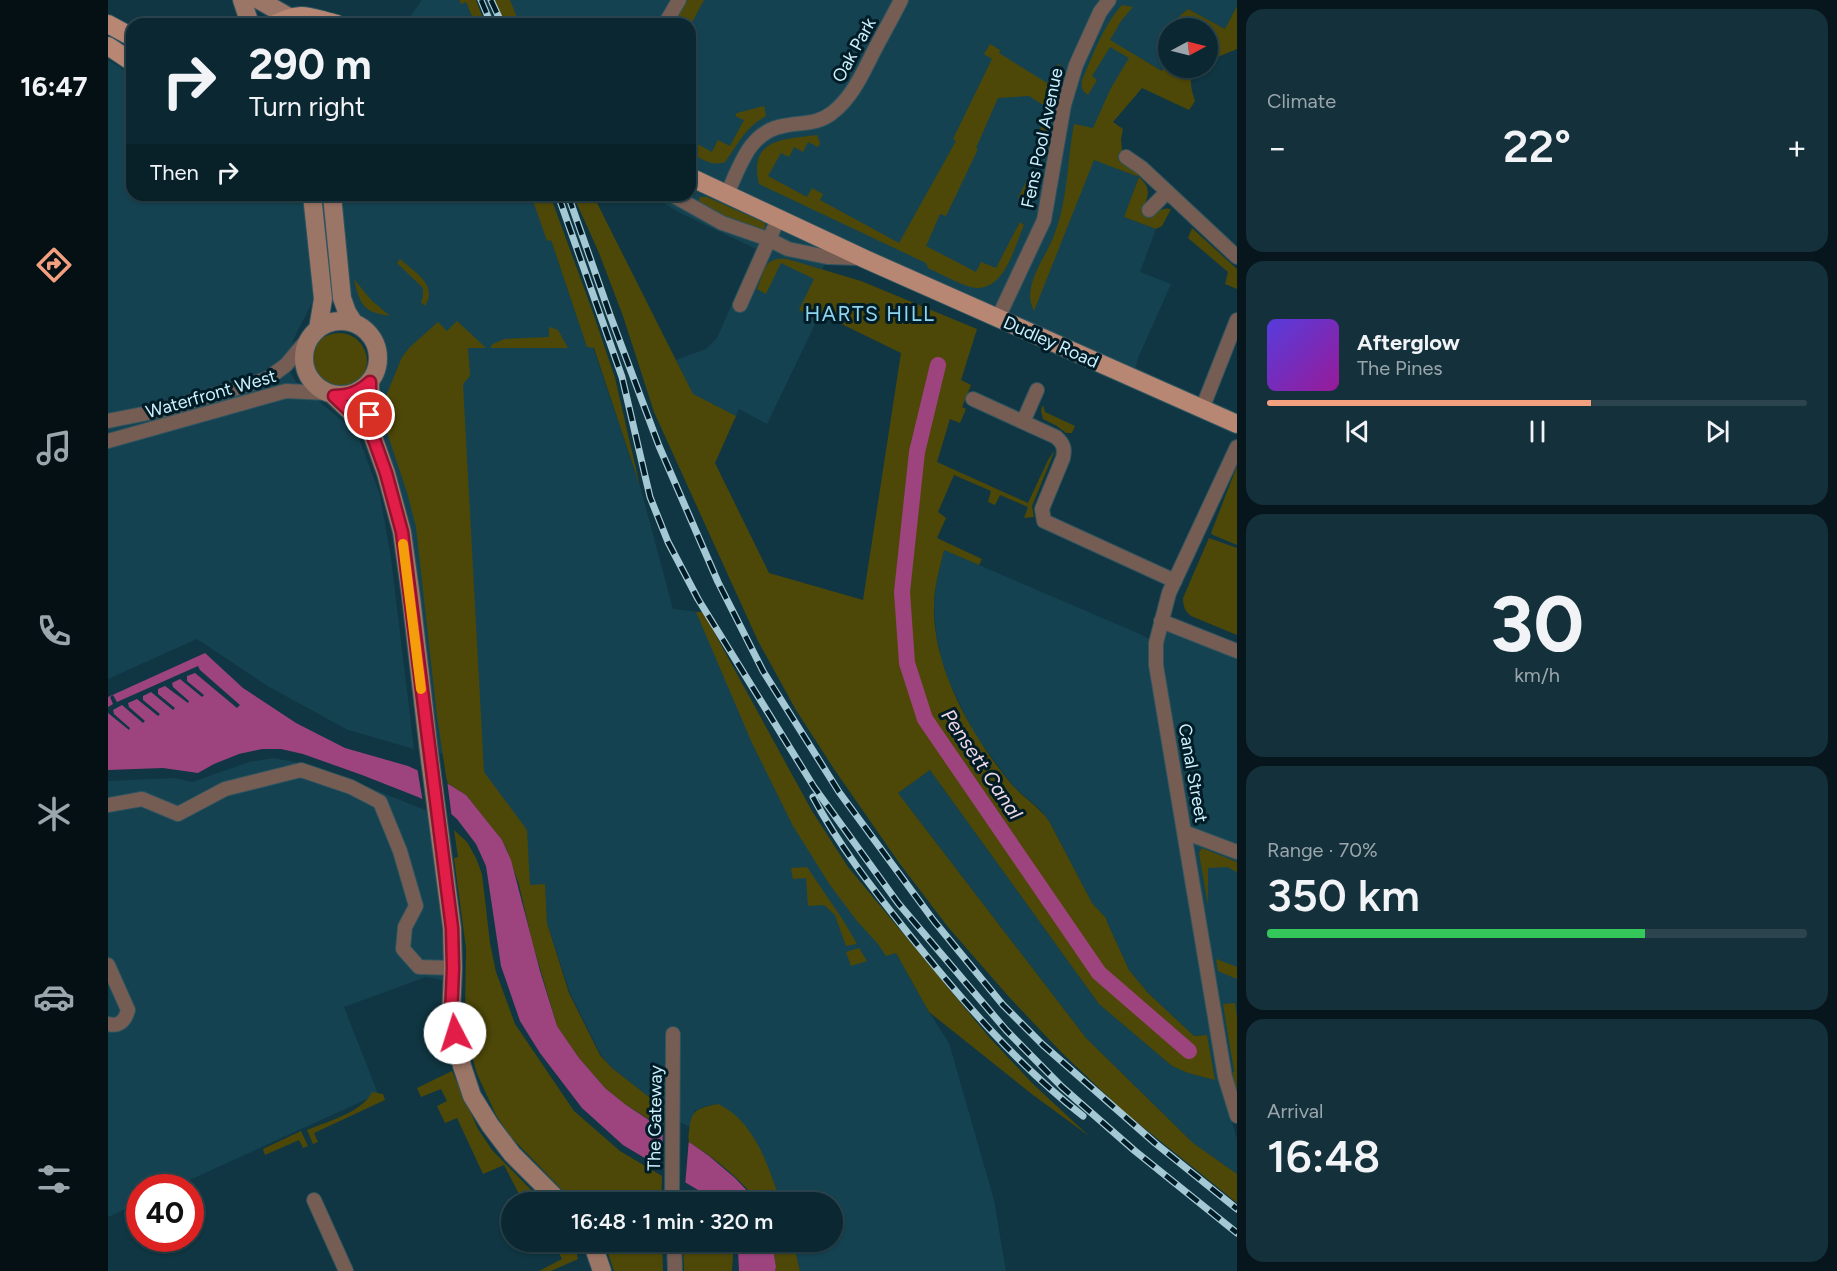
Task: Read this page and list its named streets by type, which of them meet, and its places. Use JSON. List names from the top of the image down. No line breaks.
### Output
{"streets":{"main road":["Dudley Road"],"street":["Oak Park","Fens Pool Avenue","Waterfront West","Canal Street","The Gateway"]},"crossings":[["Oak Park","Dudley Road"],["Fens Pool Avenue","Dudley Road"]],"districts":["HARTS HILL"],"water":["Pensett Canal"],"north":"right","page":{"tabs":"16:47","tile":["Climate",["30","km/h"],["Range · 70%","350 km"],["Arrival","16:48"]],"turn":["290 m","Turn right"],"heat":["−","22°","+"],"then":"Then","song":["Afterglow","The Pines"],"limit":"40","trip":"16:48 · 1 min · 320 m"}}
